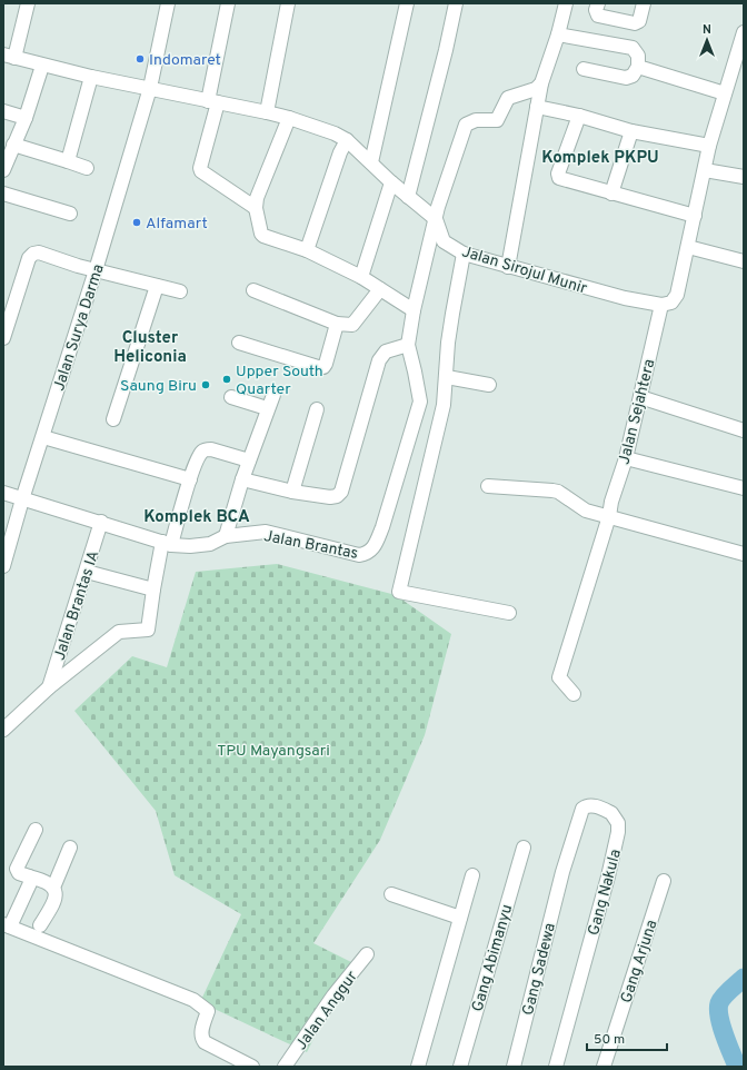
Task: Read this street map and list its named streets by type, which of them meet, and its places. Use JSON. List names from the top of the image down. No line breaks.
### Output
{"streets":{"street":["Jalan Sirojul Munir","Jalan Surya Darma","Jalan Sejahtera","Jalan Brantas","Jalan Brantas IA","Gang Nakula","Gang Abimanyu","Gang Arjuna","Gang Sadewa","Jalan Anggur"]},"crossings":[["Jalan Sirojul Munir","Jalan Sejahtera"],["Jalan Sirojul Munir","Jalan Brantas"],["Jalan Surya Darma","Jalan Brantas"],["Jalan Brantas","Jalan Brantas IA"],["Gang Nakula","Gang Sadewa"]],"districts":["Komplek PKPU","Cluster Heliconia","Komplek BCA"],"parks":["TPU Mayangsari"],"places":["Indomaret","Alfamart","Upper South Quarter","Saung Biru"],"scale_bar":"50 m","north":"top"}
